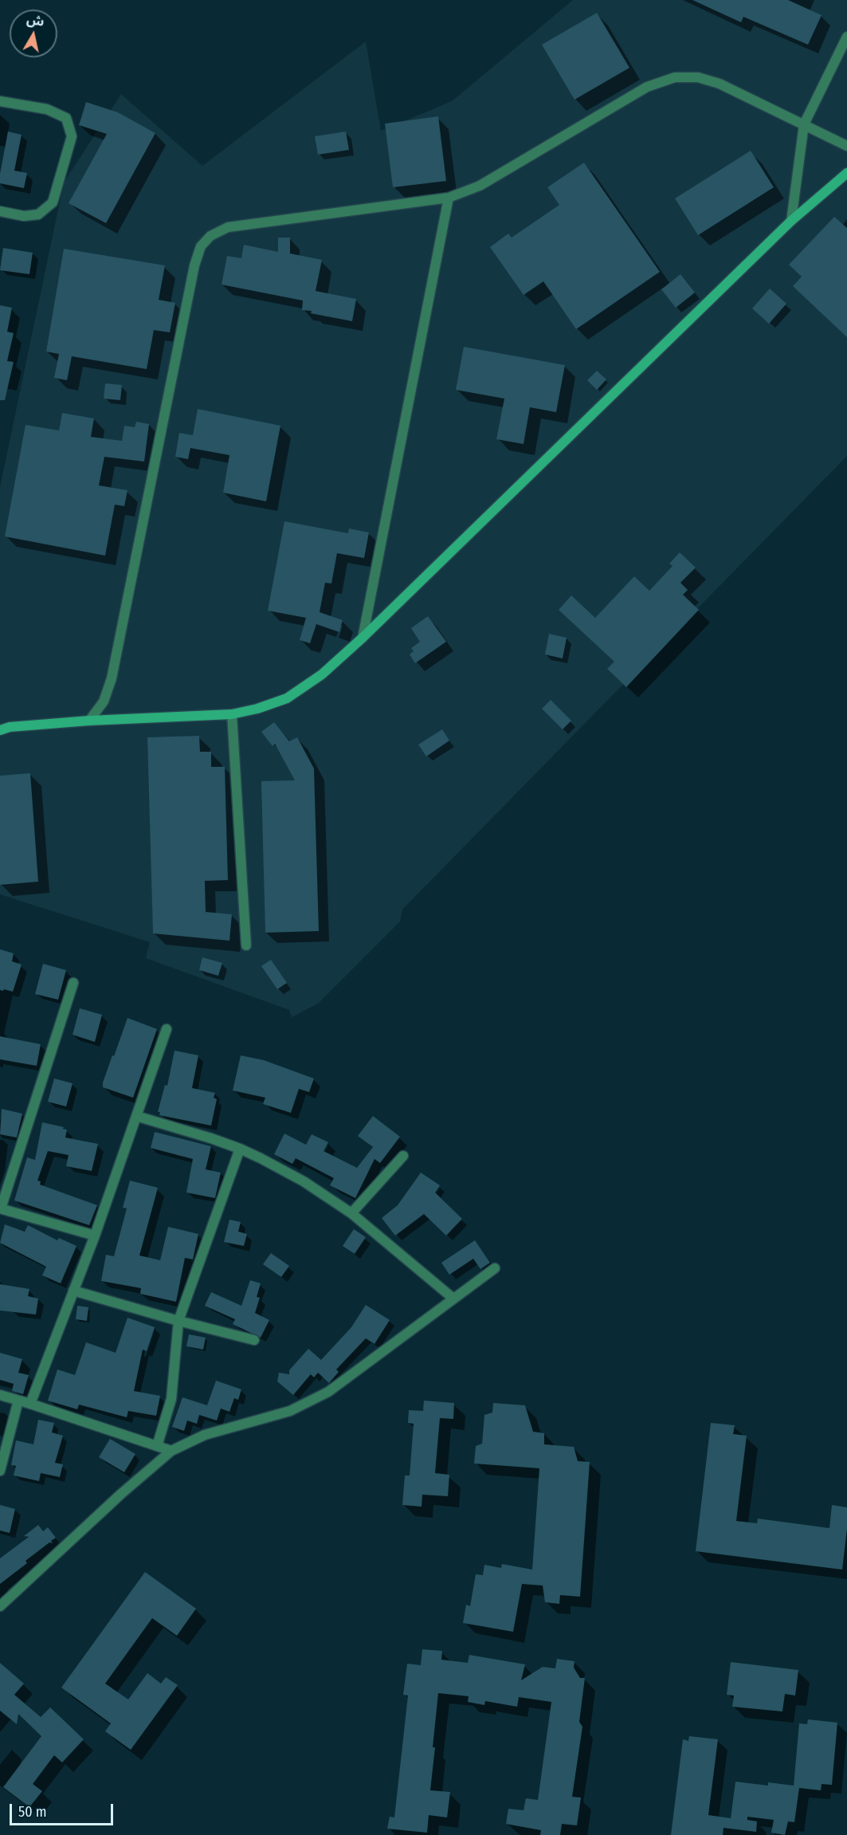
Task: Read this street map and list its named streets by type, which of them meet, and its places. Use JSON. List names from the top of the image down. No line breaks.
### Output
{"scale_bar":"50 m","north":"top"}
